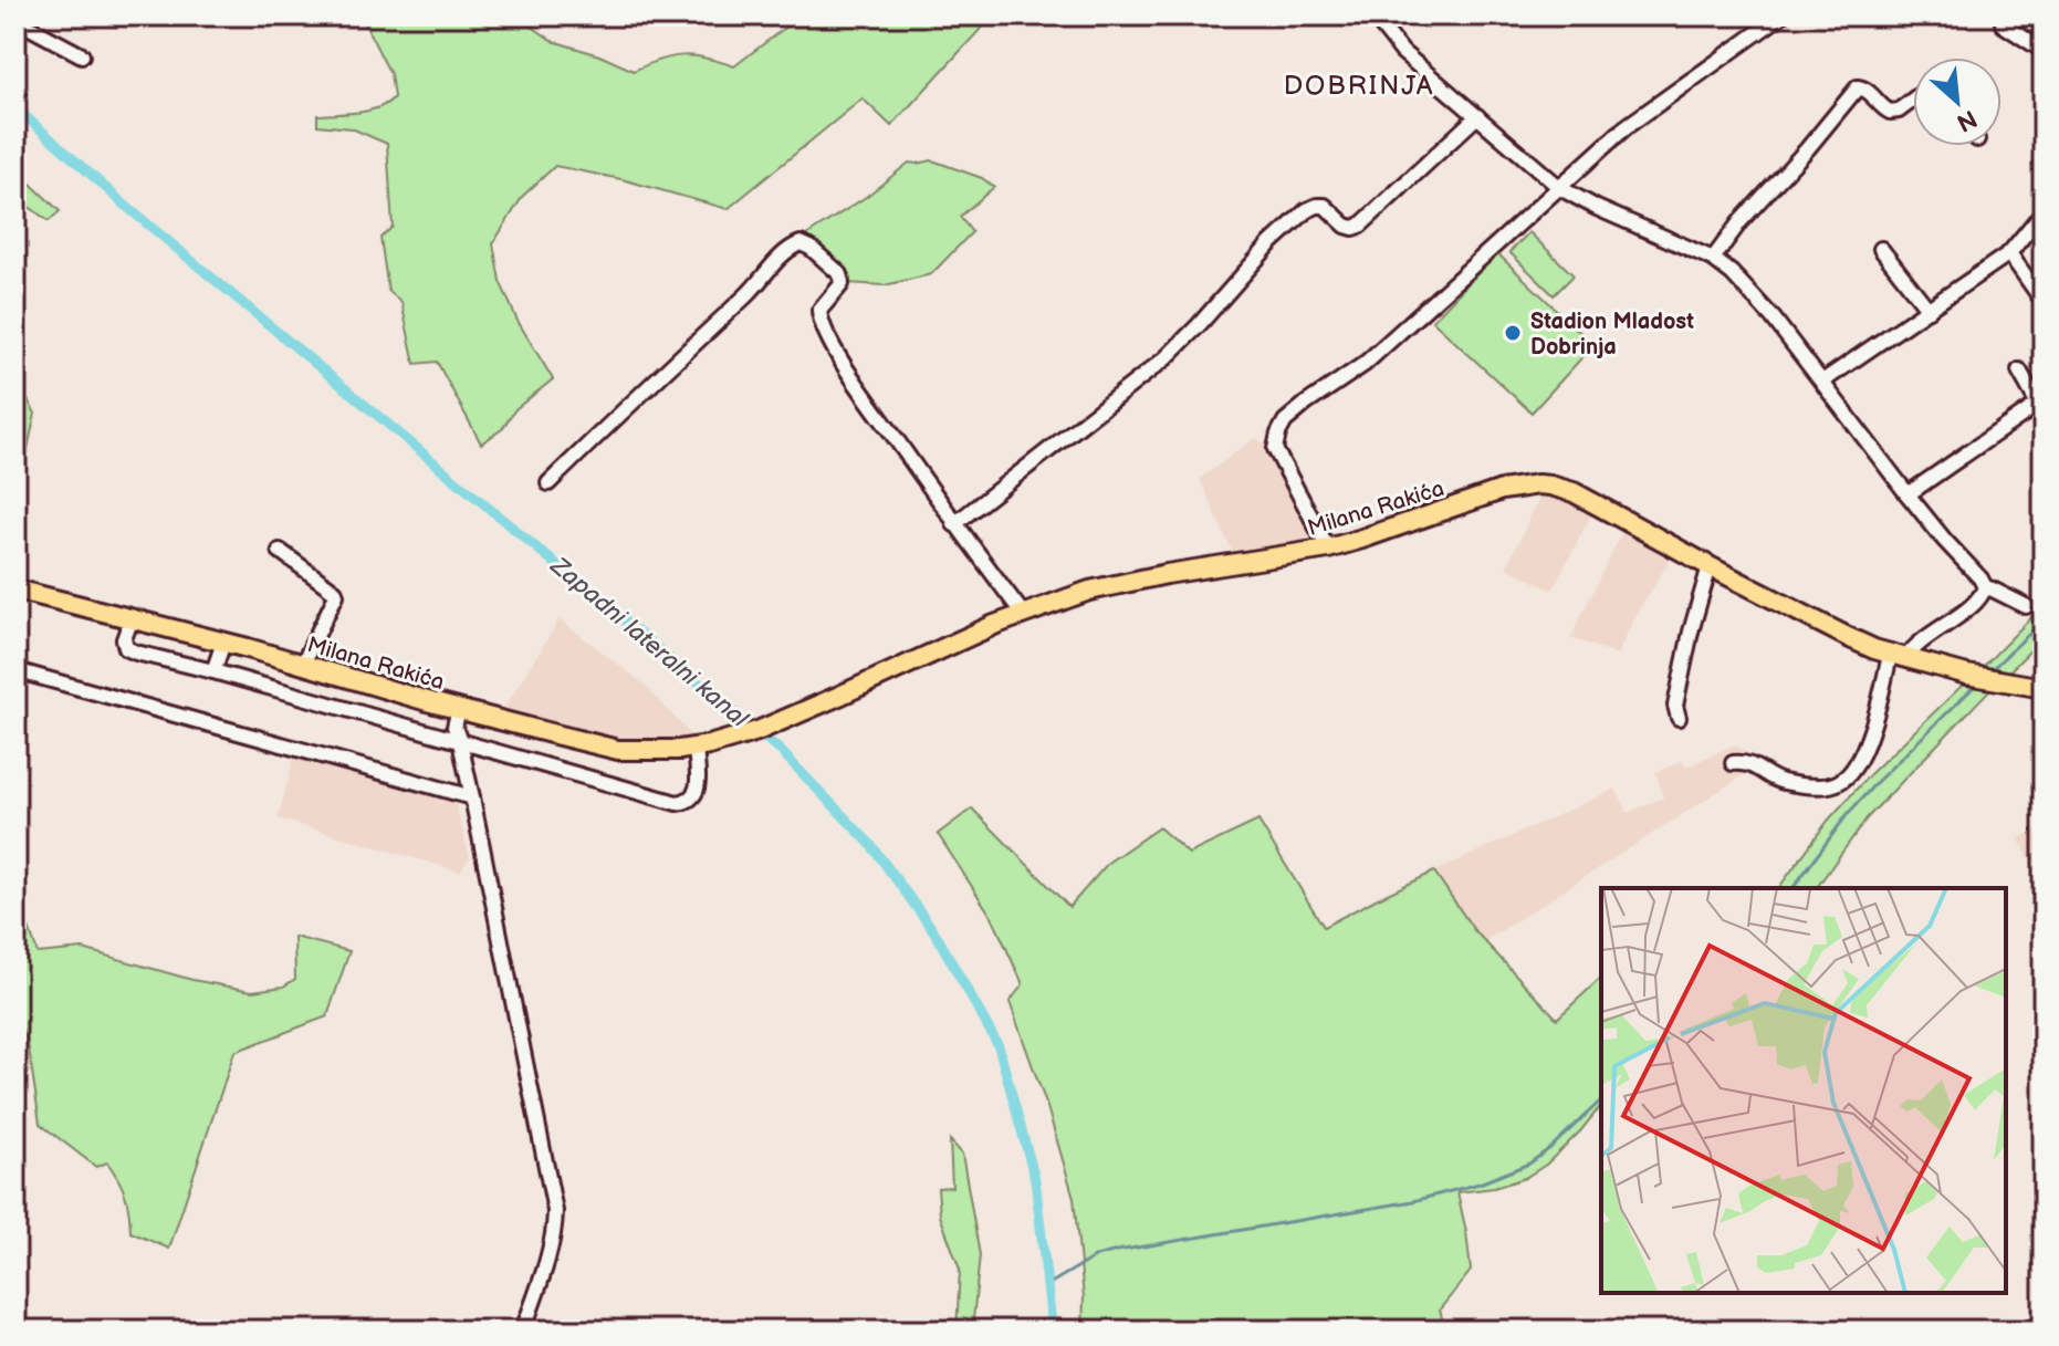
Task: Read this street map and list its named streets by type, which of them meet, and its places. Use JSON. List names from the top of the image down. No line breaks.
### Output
{"streets":{"main road":["Milana Rakića"]},"districts":["DOBRINJA"],"water":["Zapadni lateralni kanal"],"places":["Stadion Mladost Dobrinja"],"north":"bottom right"}
